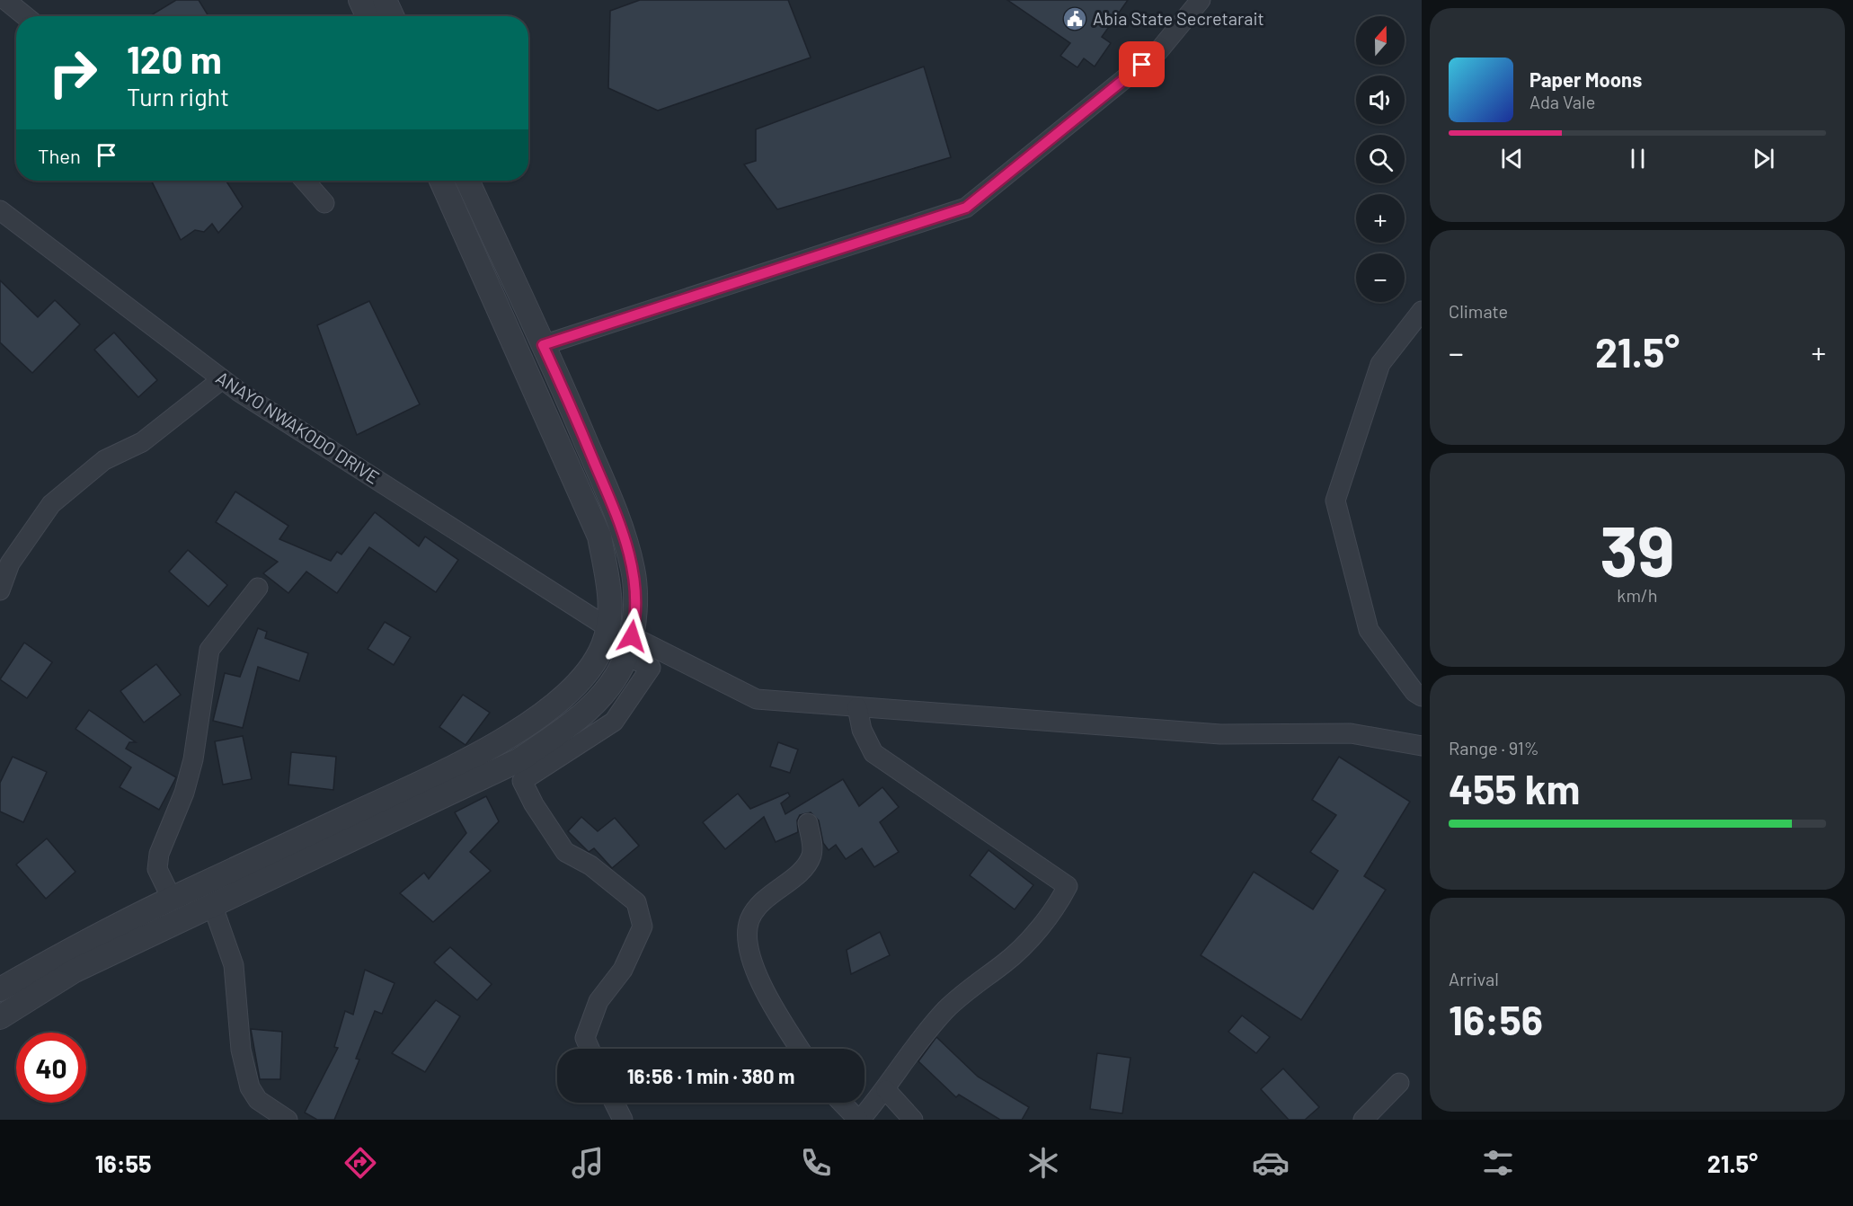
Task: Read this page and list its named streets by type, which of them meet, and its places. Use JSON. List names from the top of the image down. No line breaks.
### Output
{"streets":{"street":["ANAYO NWAKODO DRIVE"]},"places":{"public building":["Abia State Secretarait"]},"north":"top","page":{"map_buttons":["+","−"],"turn":["120 m","Turn right"],"song":["Paper Moons","Ada Vale"],"then":"Then","tile":["Climate",["39","km/h"],["Range · 91%","455 km"],["Arrival","16:56"]],"heat":["−","21.5°","+"],"limit":"40","trip":"16:56 · 1 min · 380 m","tabs":["16:55","21.5°"]}}
